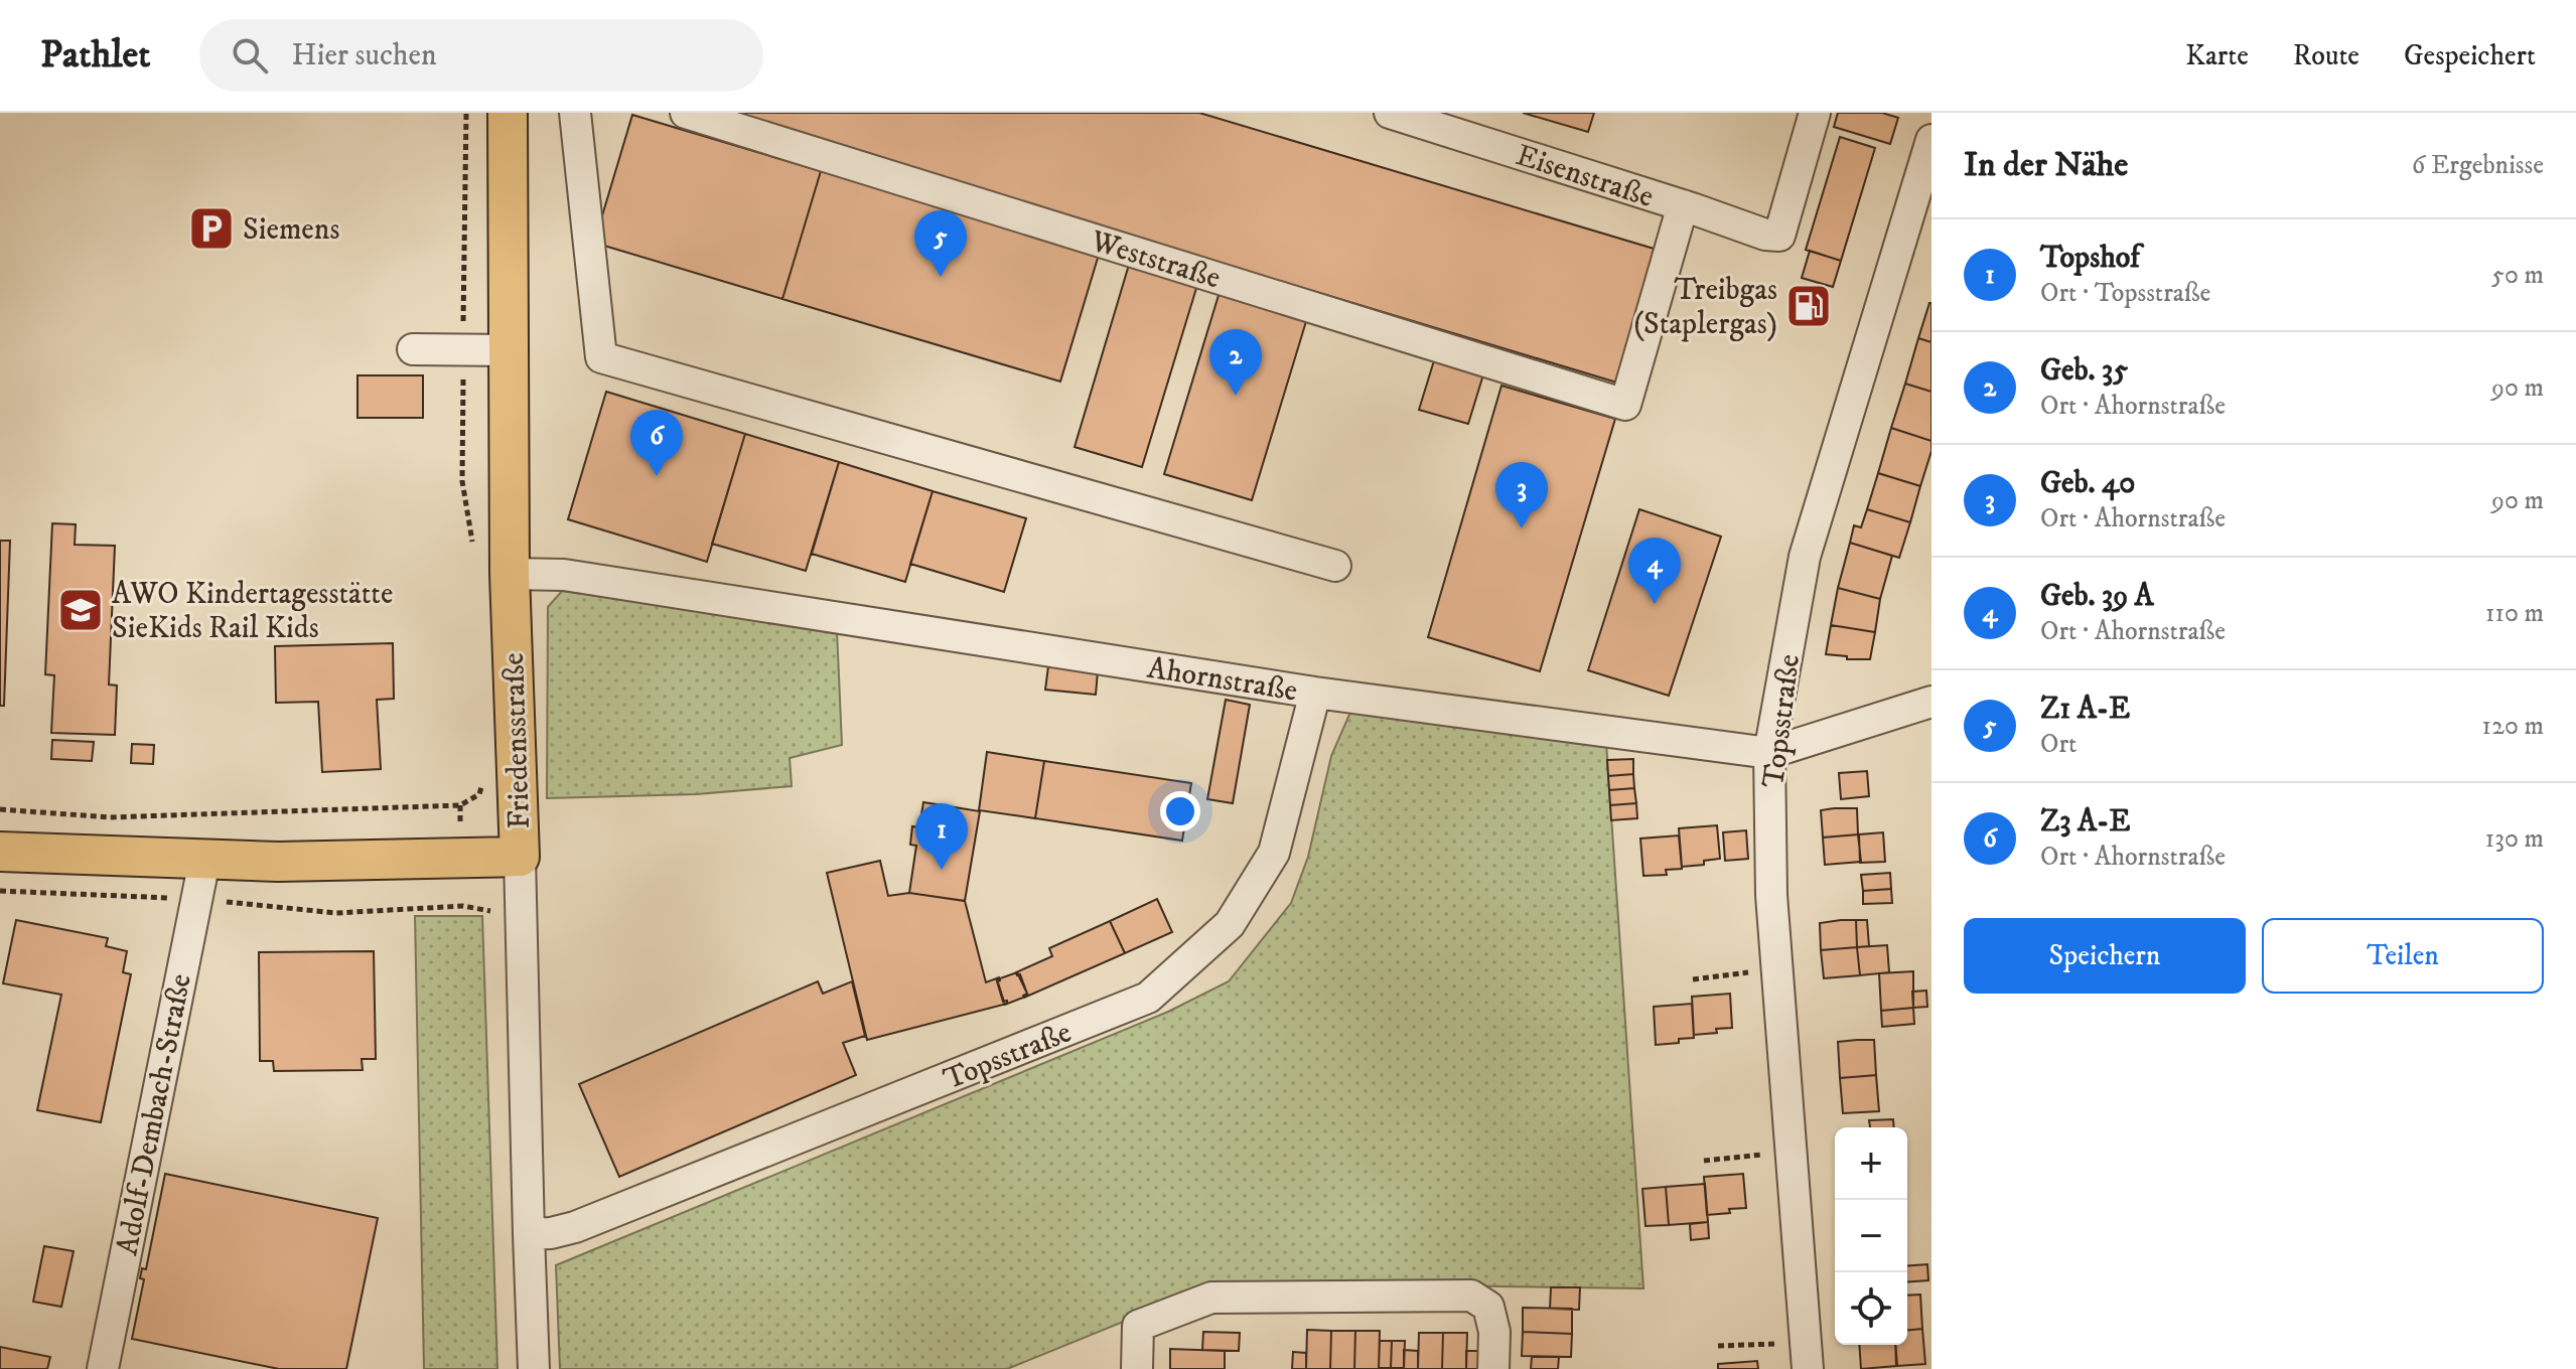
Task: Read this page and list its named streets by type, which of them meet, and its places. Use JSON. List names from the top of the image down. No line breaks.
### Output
{"streets":{"main road":["Friedensstraße"],"street":["Eisenstraße","Weststraße","Ahornstraße","Topsstraße","Adolf-Dembach-Straße"]},"crossings":[["Eisenstraße","Weststraße"],["Ahornstraße","Topsstraße"],["Ahornstraße","Friedensstraße"],["Topsstraße","Friedensstraße"]],"places":{"parking":["Siemens"],"fuel station":["Treibgas (Staplergas)"],"school or university":["AWO Kindertagesstätte SieKids Rail Kids"]},"page":{"header":"Pathlet","search":"Hier suchen","nav":["Karte","Route","Gespeichert"],"heading":["In der Nähe","6 Ergebnisse"],"pins":["5","2","6","3","4","1"],"list":[{"mark":"1","name":"Topshof","note":"Ort · Topsstraße","value":"50 m"},{"mark":"2","name":"Geb. 35","note":"Ort · Ahornstraße","value":"90 m"},{"mark":"3","name":"Geb. 40","note":"Ort · Ahornstraße","value":"90 m"},{"mark":"4","name":"Geb. 39 A","note":"Ort · Ahornstraße","value":"110 m"},{"mark":"5","name":"Z1 A-E","note":"Ort","value":"120 m"},{"mark":"6","name":"Z3 A-E","note":"Ort · Ahornstraße","value":"130 m"}],"buttons":["Speichern","Teilen"],"map_buttons":["+","−"]}}
